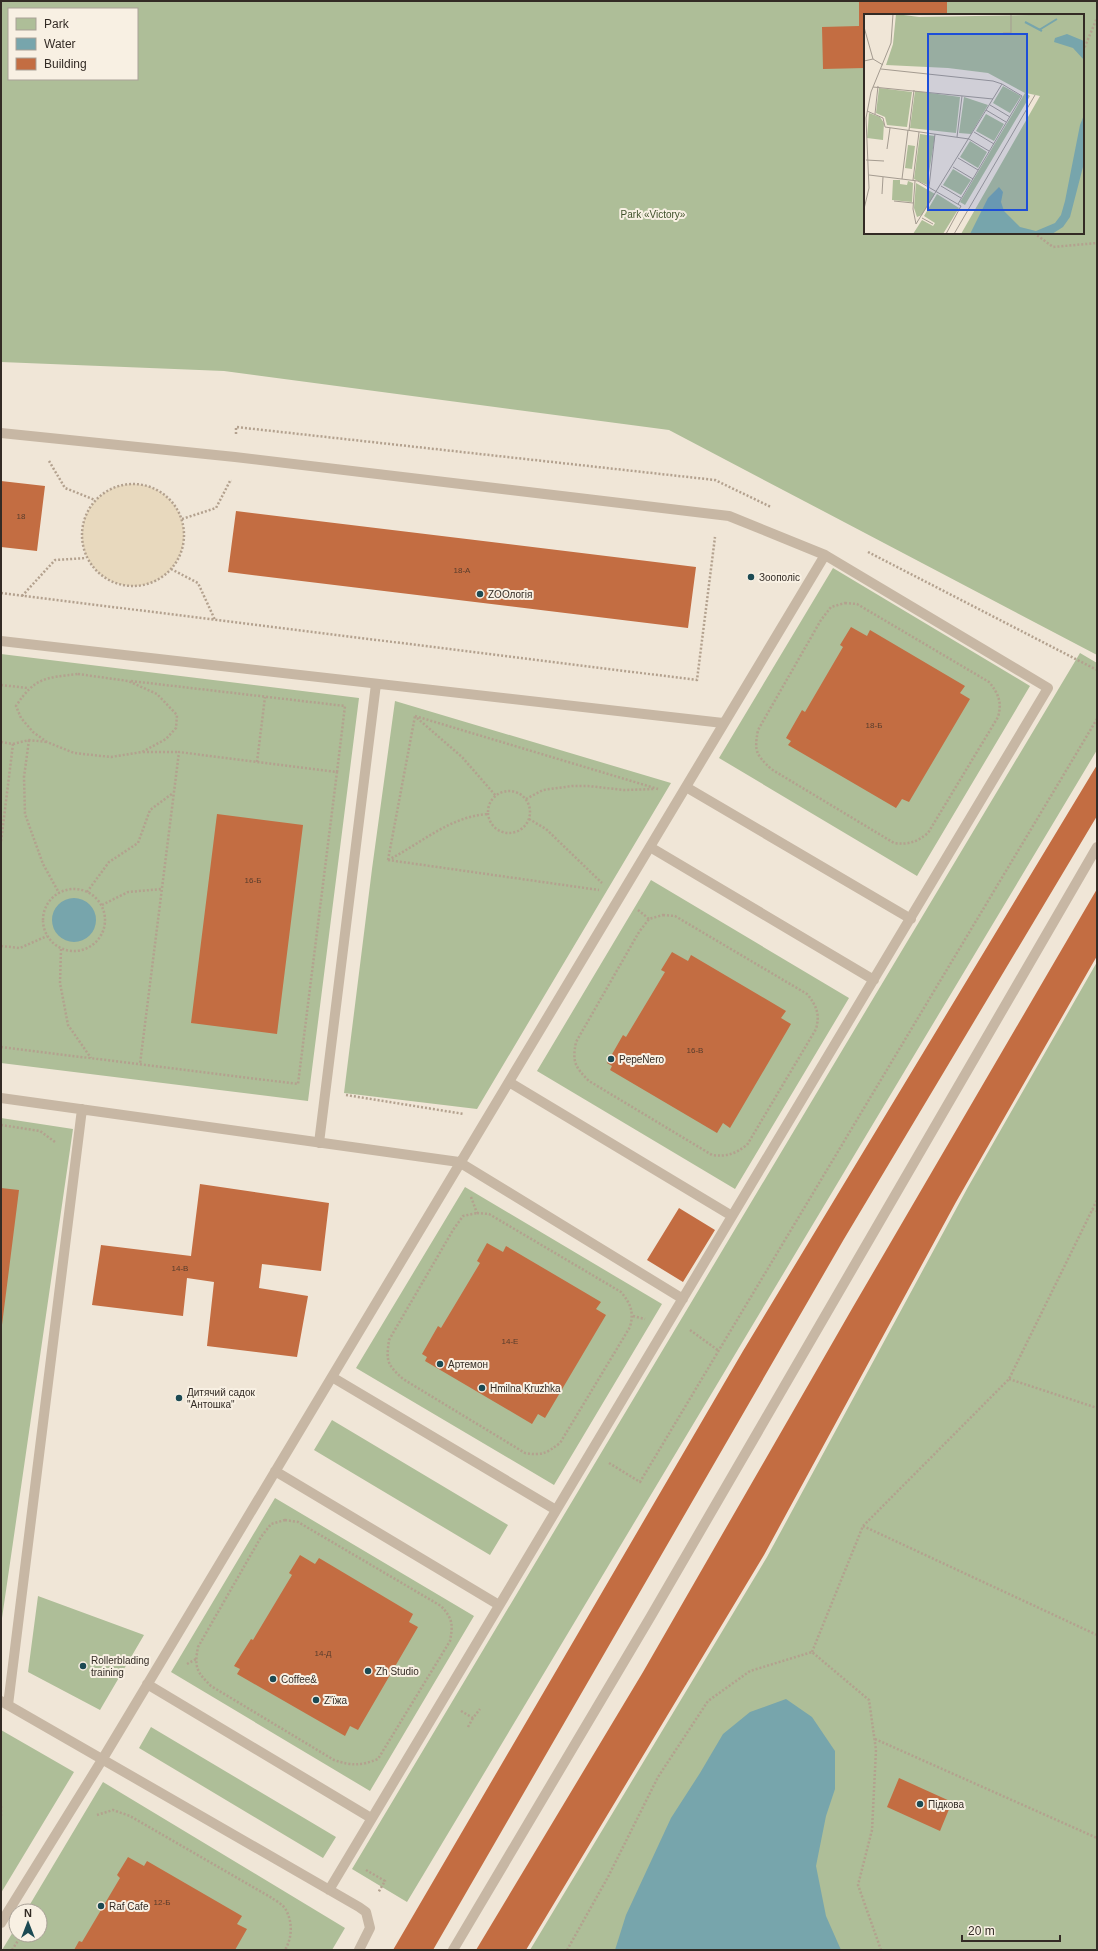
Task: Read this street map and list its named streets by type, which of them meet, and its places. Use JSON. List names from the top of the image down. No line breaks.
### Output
{"parks":["Park «Victory»"],"places":["Зоополіс","ZООлогія","PepeNero","Артемон","Hmilna Kruzhka","Дитячий садок \"Антошка\"","Rollerblading training","Zh Studio","Coffee&","Z'їжа","Підкова","Raf Cafe"],"house_numbers":["18","18-А","18-Б","16-Б","16-В","14-В","14-Е","14-Д","12-Б"],"legend":["Park","Water","Building"],"scale_bar":"20 m","north":"top"}
